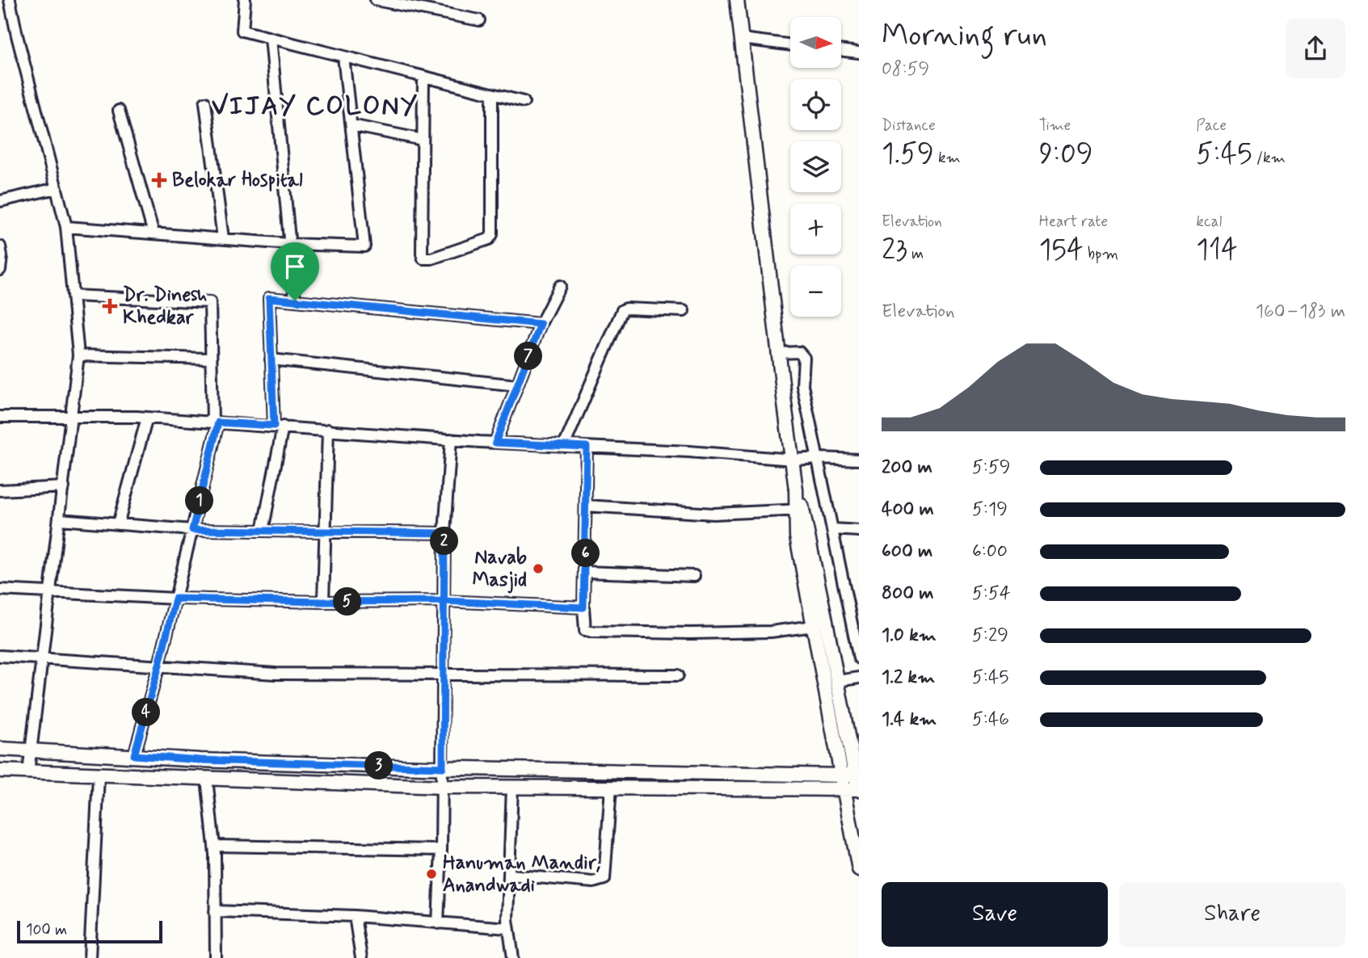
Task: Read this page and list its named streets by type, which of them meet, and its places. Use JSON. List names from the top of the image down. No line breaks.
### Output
{"districts":["VIJAY COLONY"],"places":{"health":["Belokar Hospital","Dr. Dinesh Khedkar"],"other":["Navab Masjid","Hanuman Mandir, Anandwadi"]},"scale_bar":"100 m","north":"right","page":{"heading":["Morning run","08:59"],"map_buttons":["+","−"],"stats":[["Distance","1.59 km"],["Time","9:09"],["Pace","5:45 /km"],["Elevation","23 m"],["Heart rate","154 bpm"],["kcal","114"]],"chart":["Elevation","160–183 m"],"pins":["7","1","2","6","5","4","3"],"list":[{"name":"200 m","note":"5:59"},{"name":"400 m","note":"5:19"},{"name":"600 m","note":"6:00"},{"name":"800 m","note":"5:54"},{"name":"1.0 km","note":"5:29"},{"name":"1.2 km","note":"5:45"},{"name":"1.4 km","note":"5:46"}],"buttons":["Save","Share"],"scale":"100 m"}}
